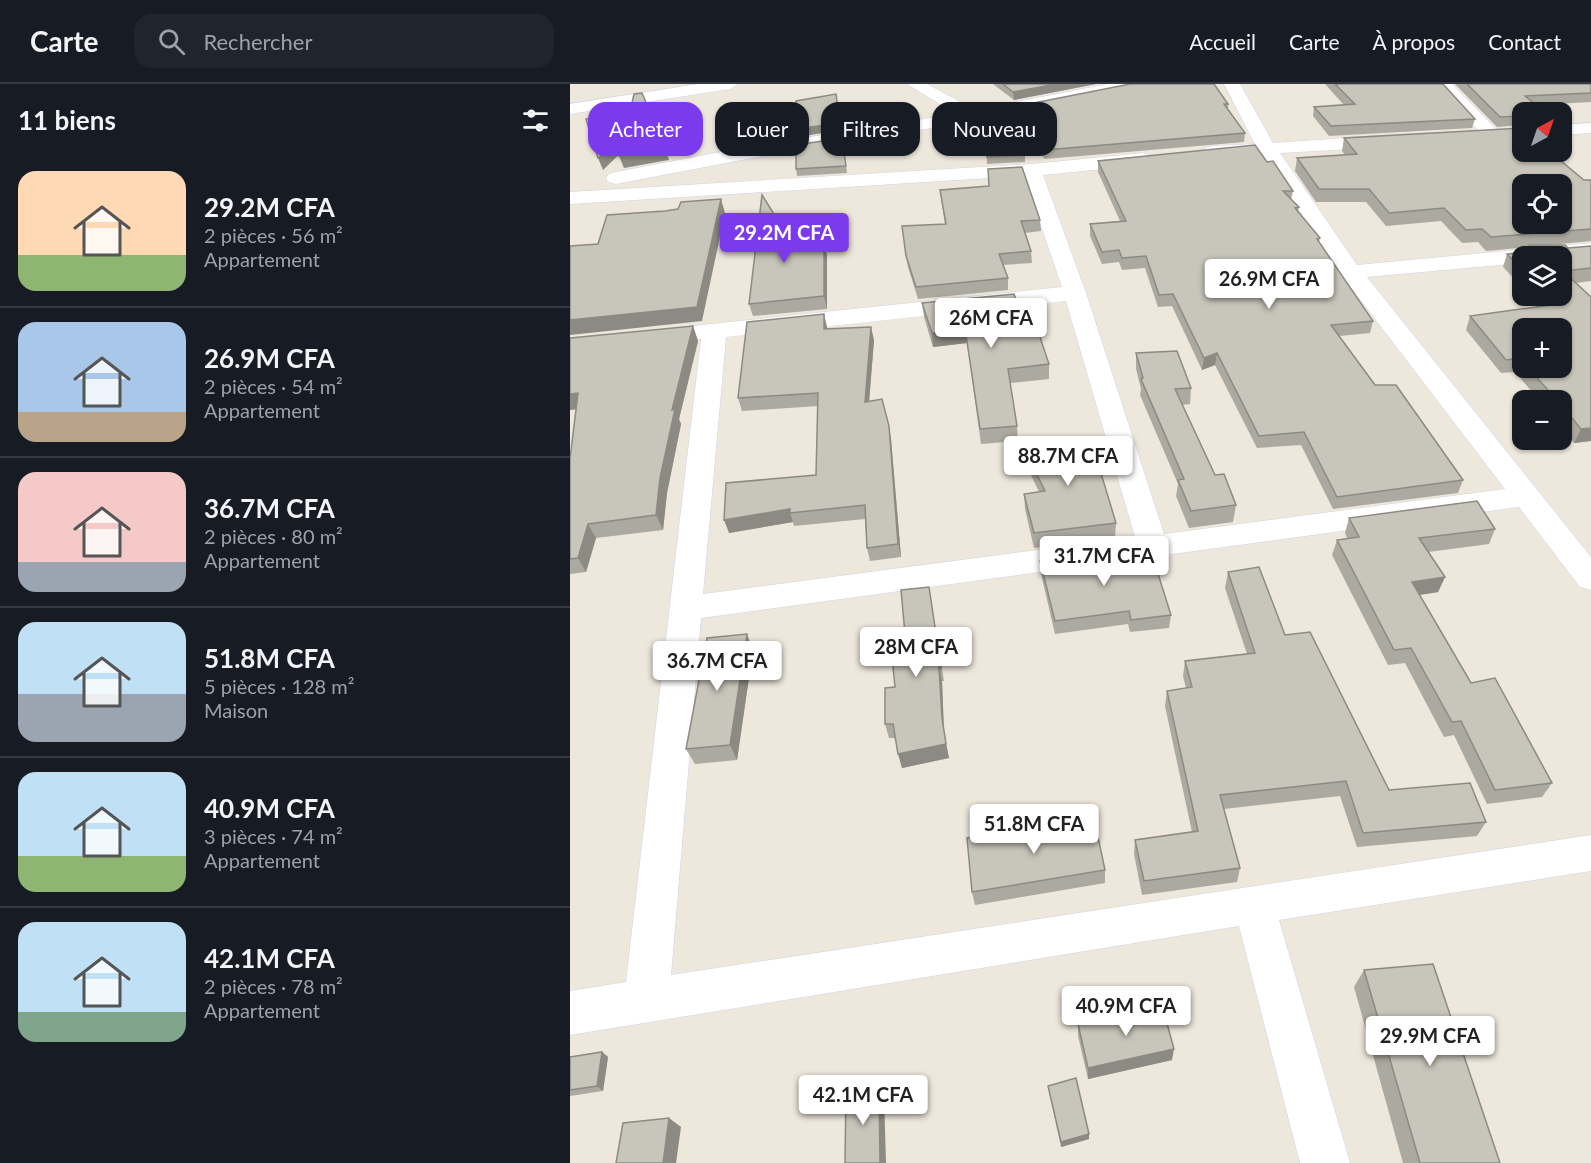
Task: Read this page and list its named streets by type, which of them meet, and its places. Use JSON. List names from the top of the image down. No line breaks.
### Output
{"north":"top right","page":{"header":"Carte","search":"Rechercher","nav":["Accueil","Carte","À propos","Contact"],"heading":"11 biens","map_buttons":["+","−"],"chip":["Acheter","Louer","Filtres","Nouveau"],"list":[{"name":"29.2M CFA","note":"2 pièces · 56 m² · Appartement"},{"name":"26.9M CFA","note":"2 pièces · 54 m² · Appartement"},{"name":"36.7M CFA","note":"2 pièces · 80 m² · Appartement"},{"name":"51.8M CFA","note":"5 pièces · 128 m² · Maison"},{"name":"40.9M CFA","note":"3 pièces · 74 m² · Appartement"},{"name":"42.1M CFA","note":"2 pièces · 78 m² · Appartement"}],"price":["29.2M CFA","26.9M CFA","26M CFA","88.7M CFA","31.7M CFA","28M CFA","36.7M CFA","51.8M CFA","40.9M CFA","29.9M CFA","42.1M CFA"]}}
